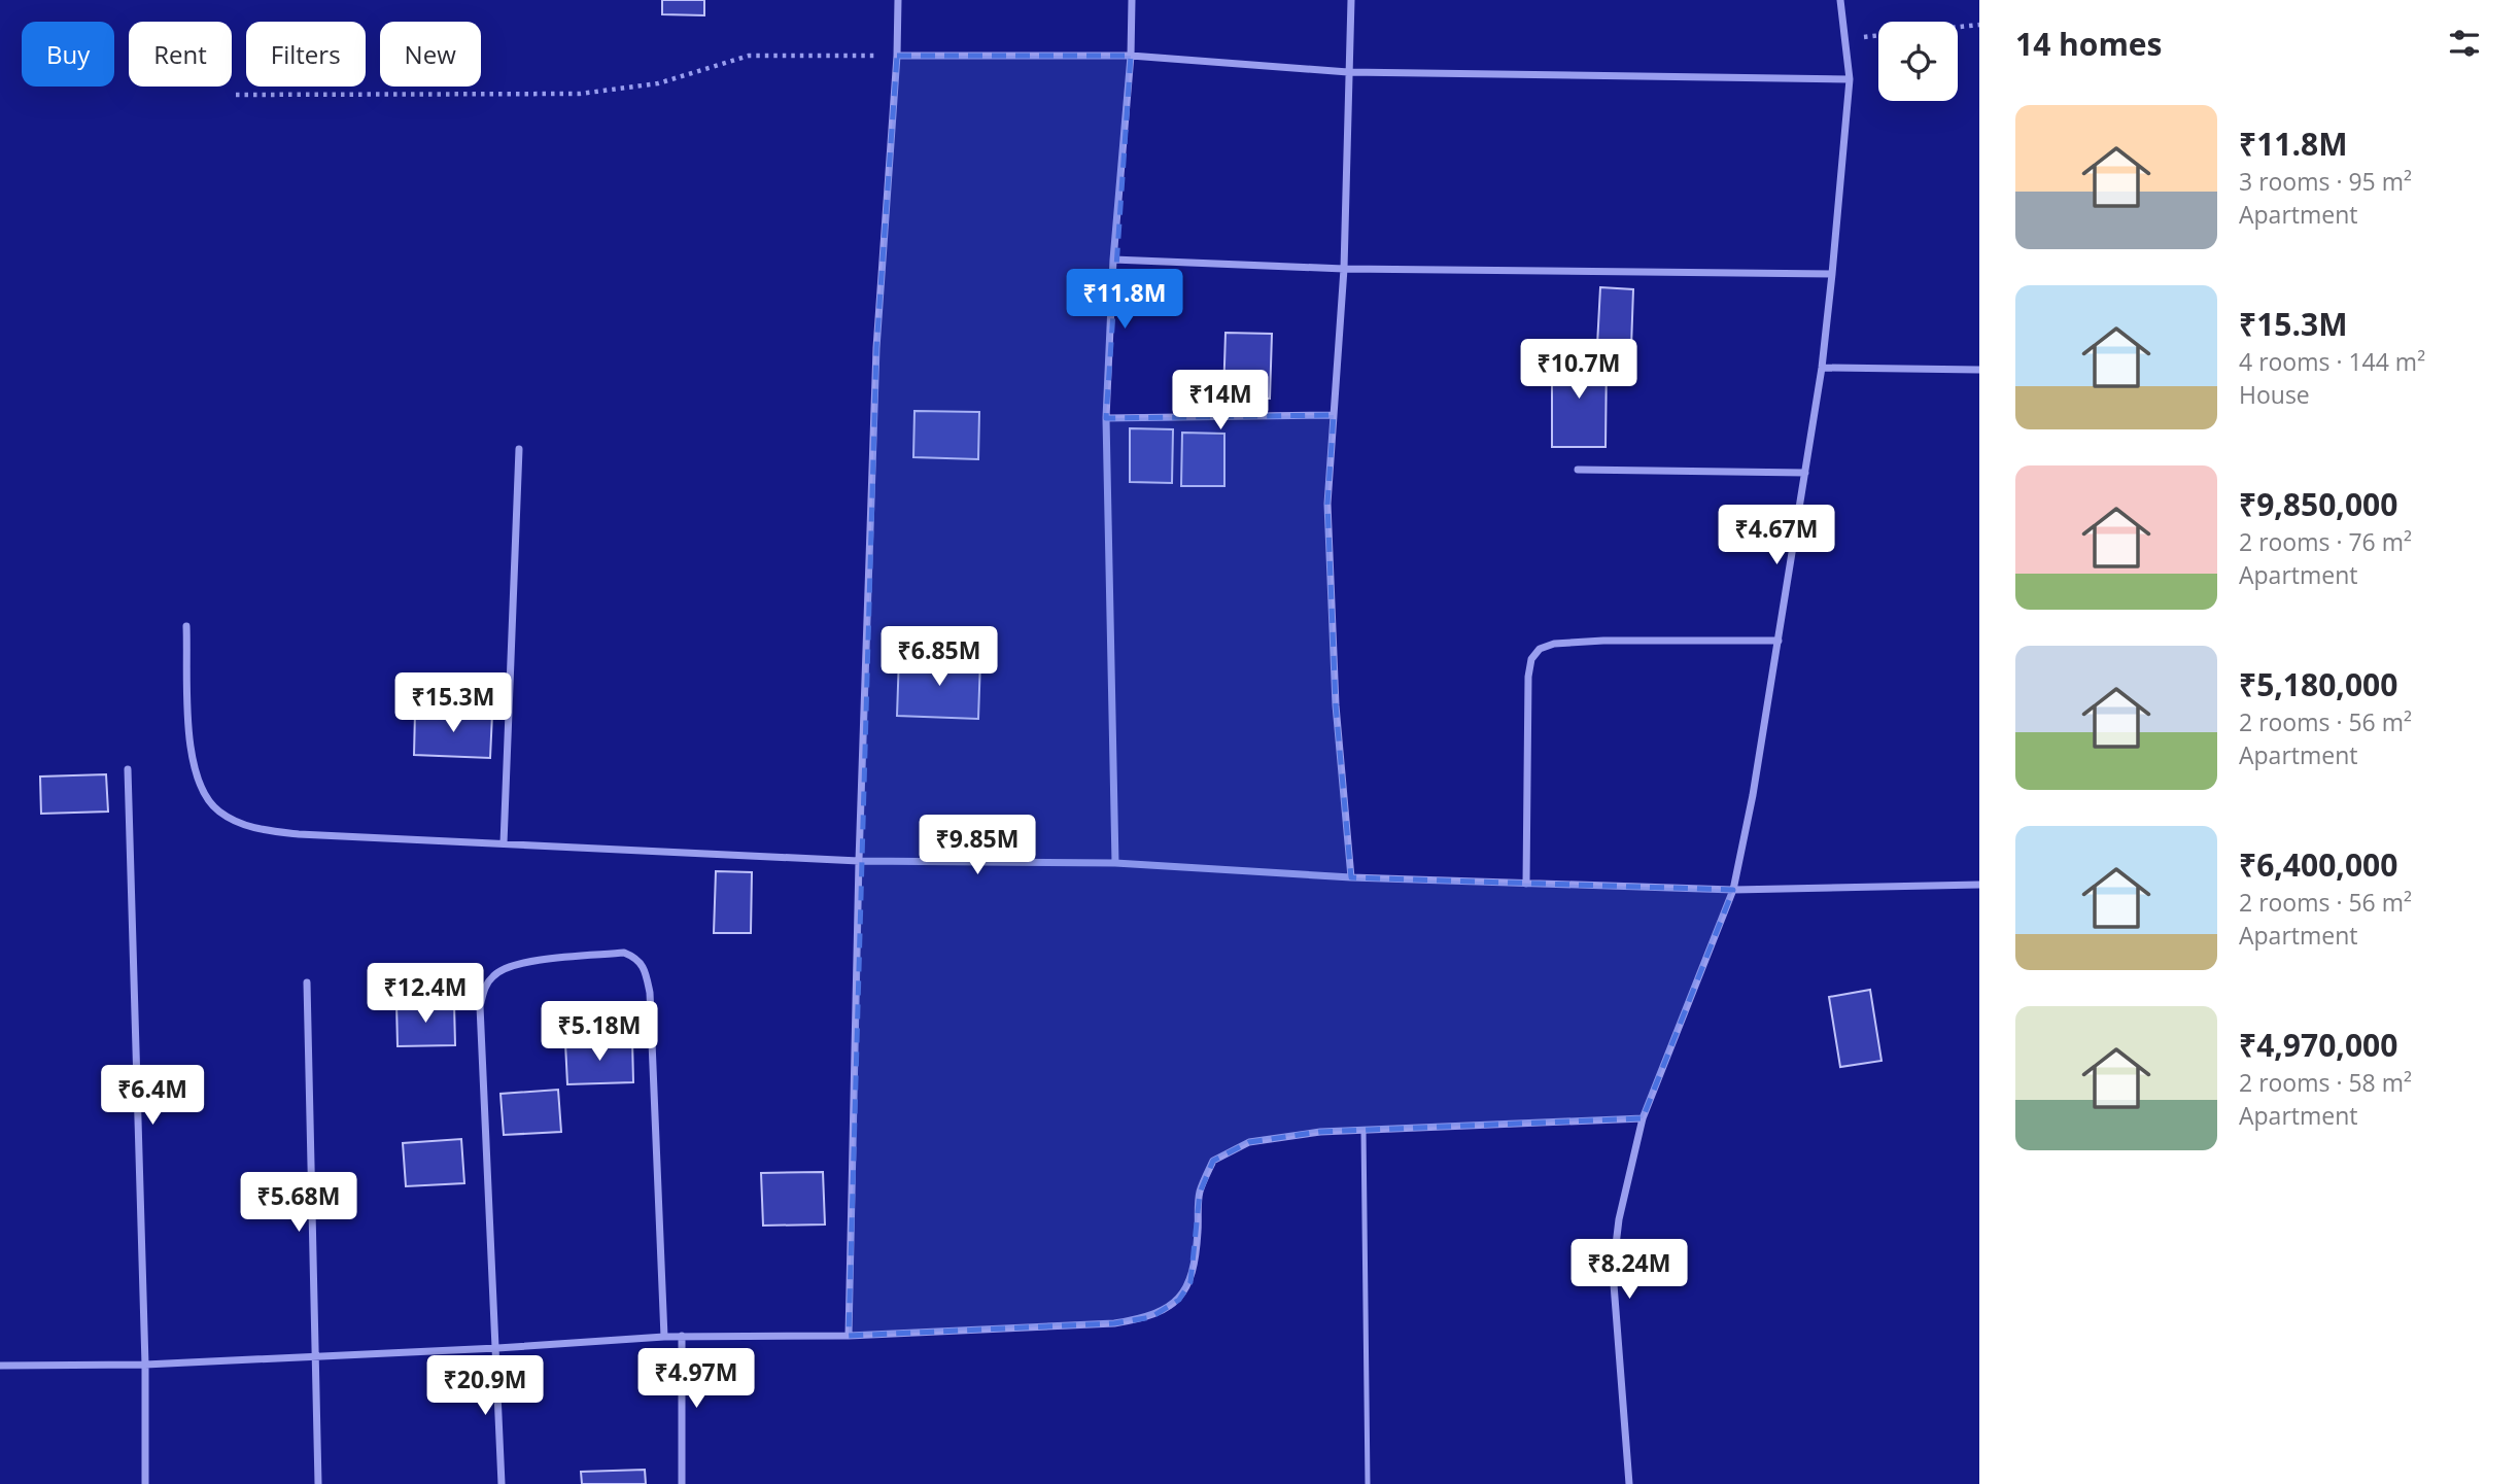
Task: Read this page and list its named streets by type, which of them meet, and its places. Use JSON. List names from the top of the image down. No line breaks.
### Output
{"page":{"heading":"14 homes","chip":["Buy","Rent","Filters","New"],"list":[{"name":"₹11.8M","note":"3 rooms · 95 m² · Apartment"},{"name":"₹15.3M","note":"4 rooms · 144 m² · House"},{"name":"₹9,850,000","note":"2 rooms · 76 m² · Apartment"},{"name":"₹5,180,000","note":"2 rooms · 56 m² · Apartment"},{"name":"₹6,400,000","note":"2 rooms · 56 m² · Apartment"},{"name":"₹4,970,000","note":"2 rooms · 58 m² · Apartment"}],"price":["₹11.8M","₹10.7M","₹14M","₹4.67M","₹6.85M","₹15.3M","₹9.85M","₹12.4M","₹5.18M","₹6.4M","₹5.68M","₹8.24M","₹4.97M","₹20.9M"]}}
